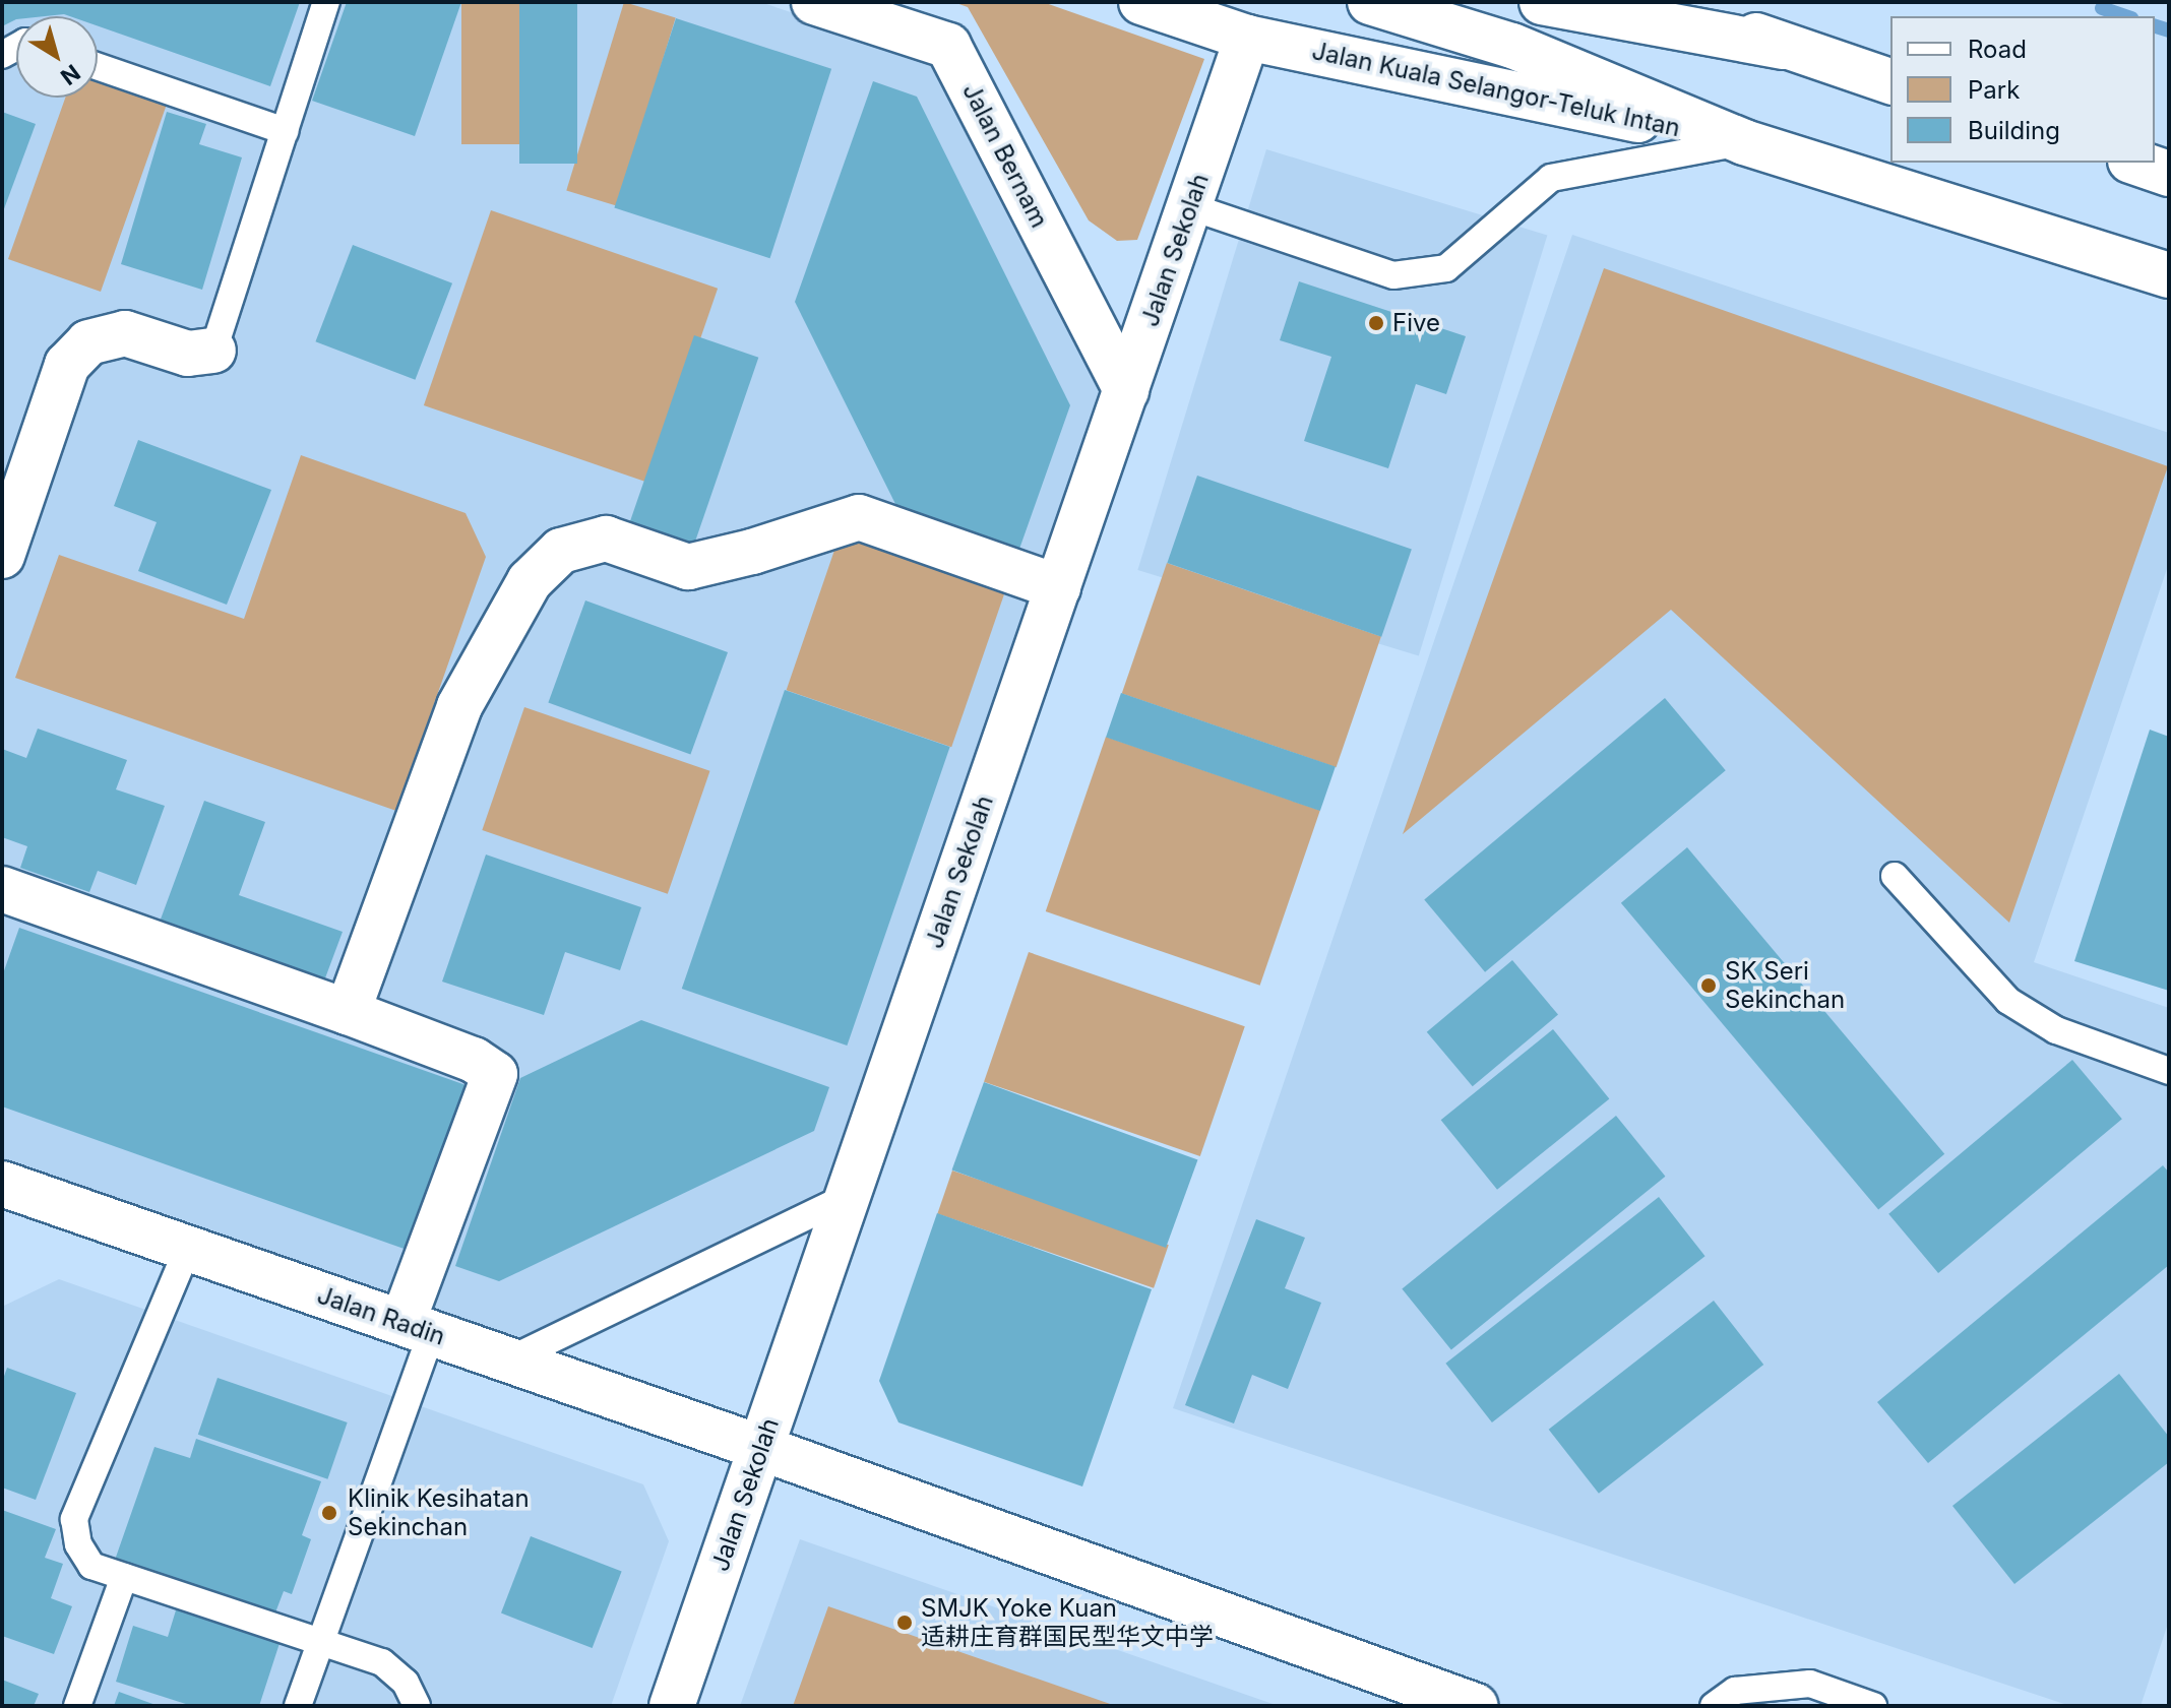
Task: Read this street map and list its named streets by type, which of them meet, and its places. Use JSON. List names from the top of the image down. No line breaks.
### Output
{"streets":{"main road":["Jalan Kuala Selangor-Teluk Intan","Jalan Bernam","Jalan Sekolah","Jalan Radin"]},"crossings":[["Jalan Kuala Selangor-Teluk Intan","Jalan Sekolah"],["Jalan Bernam","Jalan Sekolah"],["Jalan Sekolah","Jalan Radin"]],"places":["Five","SK Seri Sekinchan","Klinik Kesihatan Sekinchan","SMJK Yoke Kuan 适耕庄育群国民型华文中学"],"legend":["Road","Park","Building"],"north":"bottom right"}
